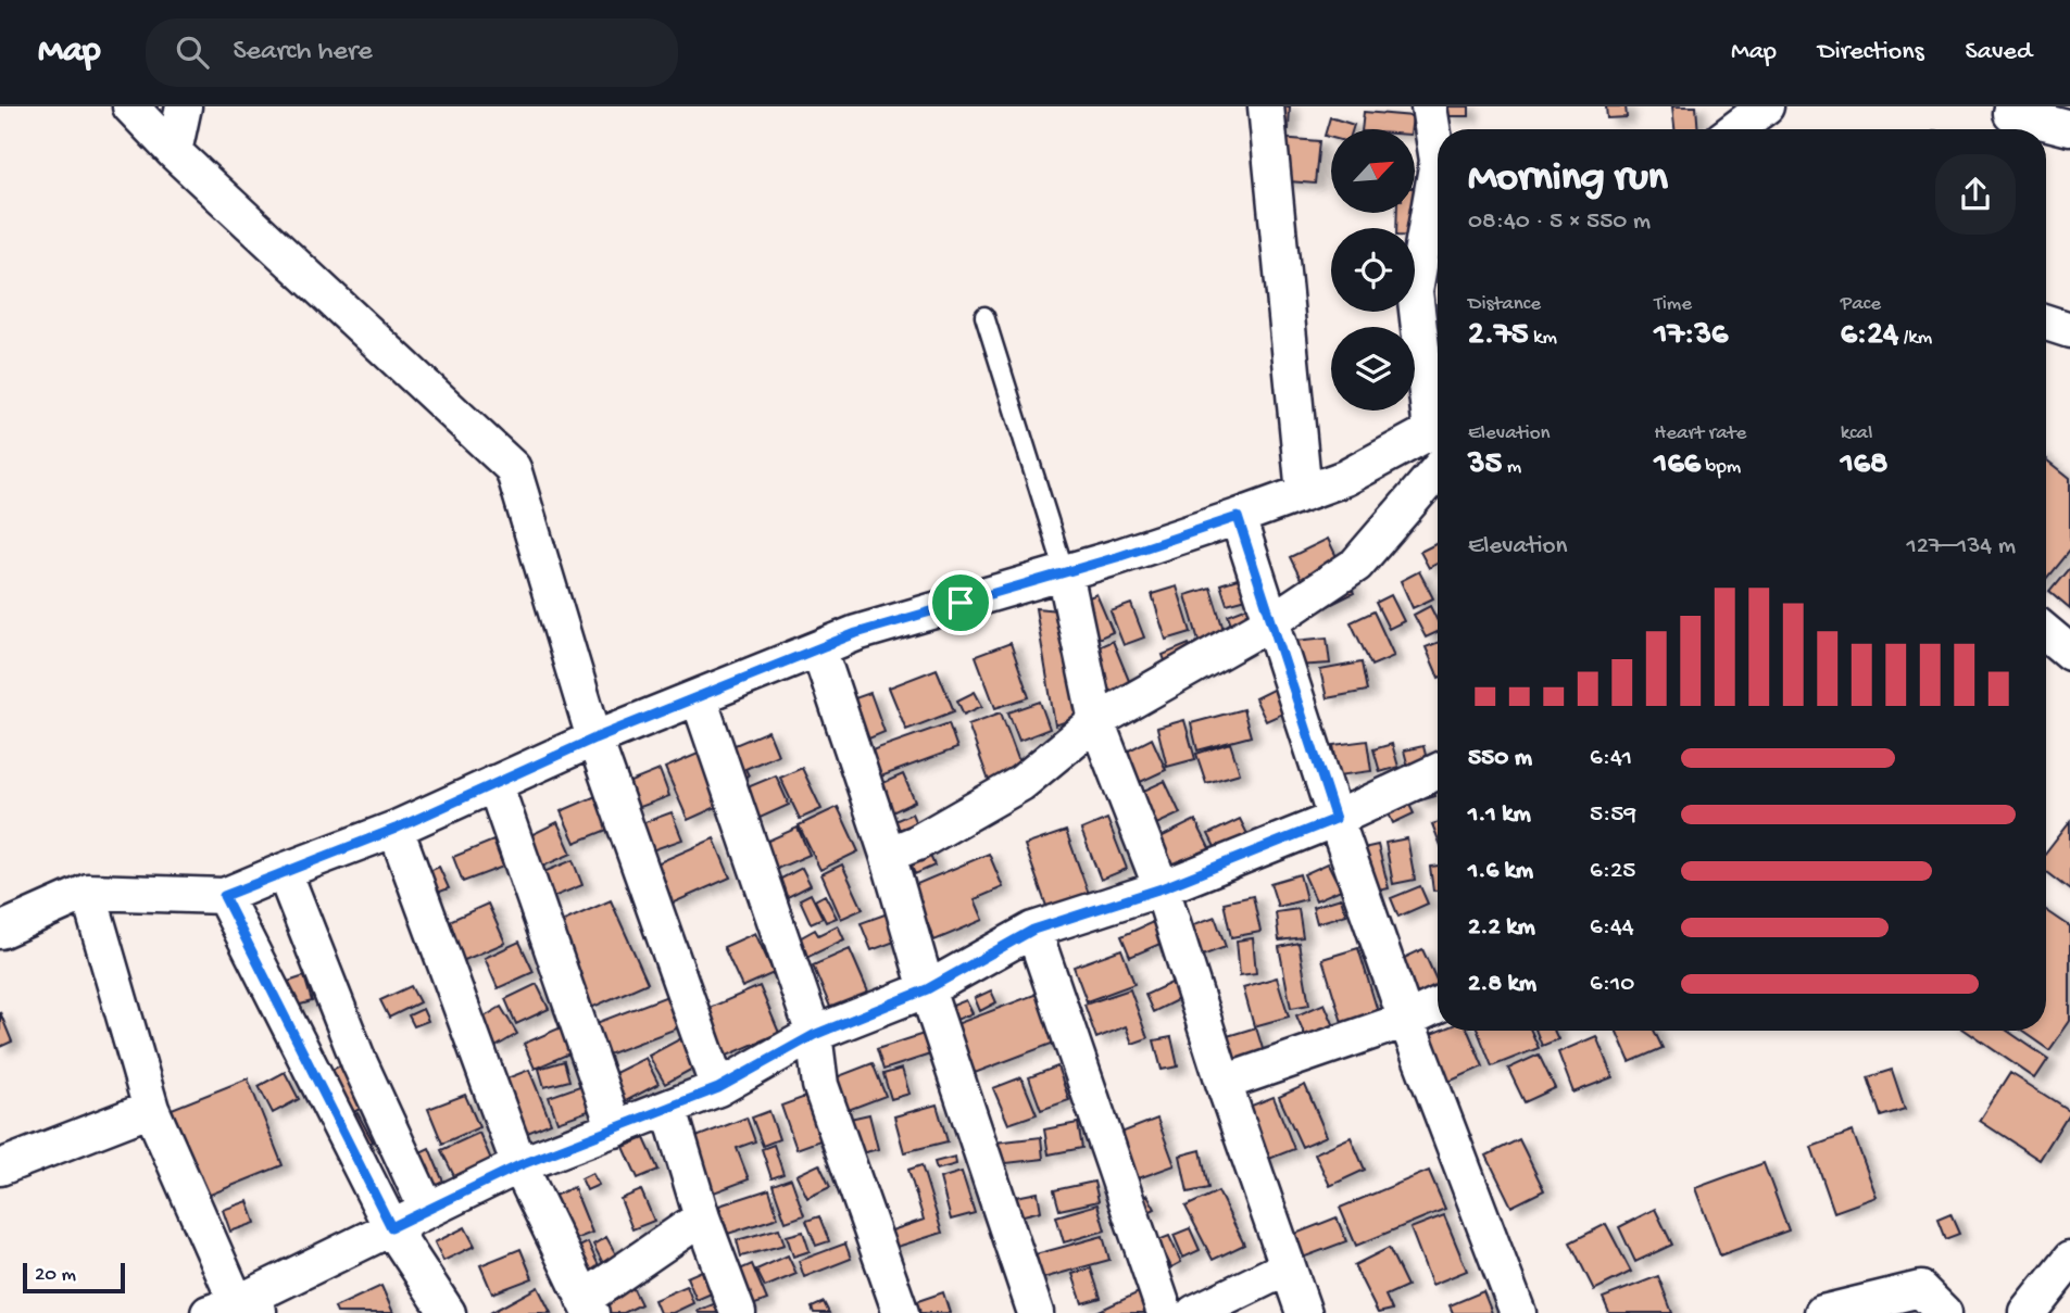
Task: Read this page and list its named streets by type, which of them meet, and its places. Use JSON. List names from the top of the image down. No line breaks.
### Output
{"scale_bar":"20 m","north":"top right","page":{"header":"Map","search":"Search here","nav":["Map","Directions","Saved"],"heading":["Morning run","08:40 · 5 × 550 m"],"stats":[["Distance","2.75 km"],["Time","17:36"],["Pace","6:24 /km"],["Elevation","35 m"],["Heart rate","166 bpm"],["kcal","168"]],"chart":["Elevation","127–134 m"],"list":[{"name":"550 m","note":"6:41"},{"name":"1.1 km","note":"5:59"},{"name":"1.6 km","note":"6:25"},{"name":"2.2 km","note":"6:44"},{"name":"2.8 km","note":"6:10"}],"scale":"20 m"}}
